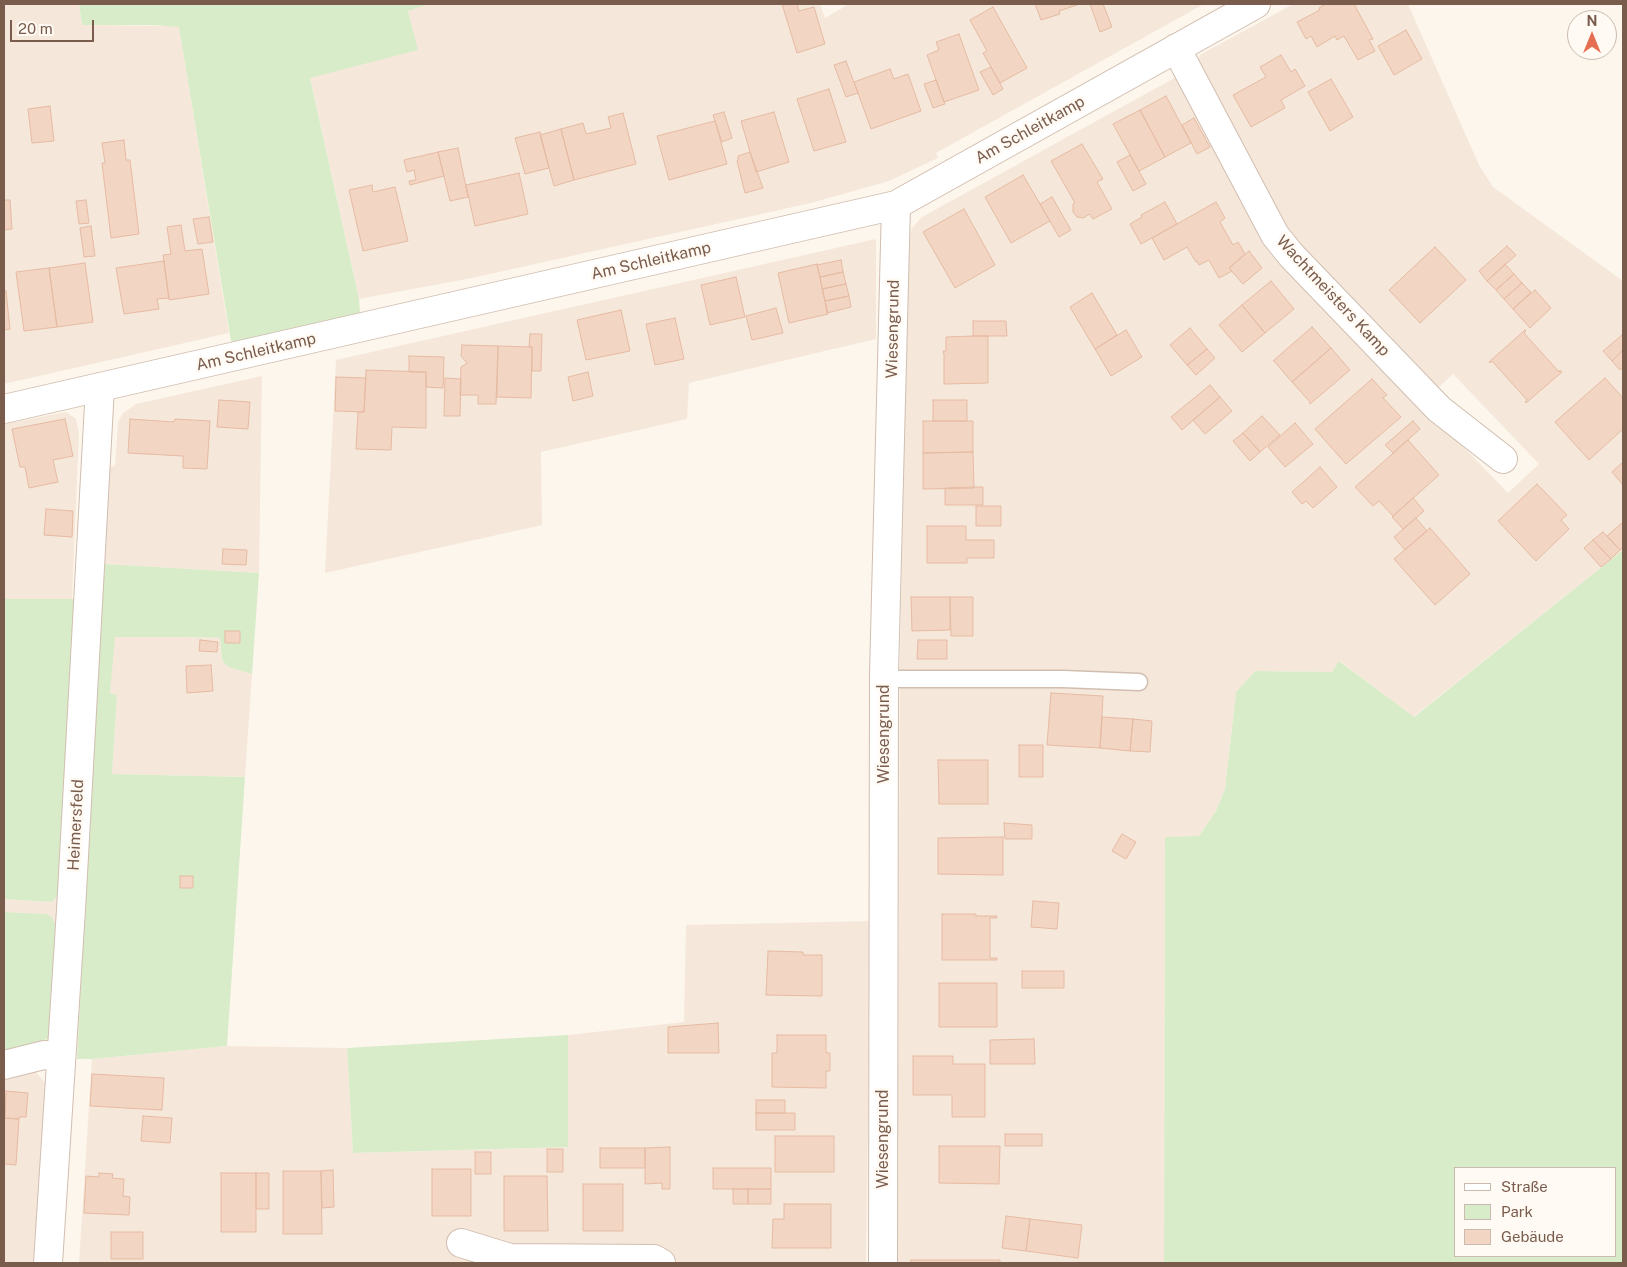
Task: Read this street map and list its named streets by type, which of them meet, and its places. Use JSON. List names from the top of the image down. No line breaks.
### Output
{"streets":{"street":["Am Schleitkamp","Wachtmeisters Kamp","Wiesengrund","Heimersfeld"]},"crossings":[["Am Schleitkamp","Wachtmeisters Kamp"],["Am Schleitkamp","Wiesengrund"],["Am Schleitkamp","Heimersfeld"]],"legend":["Straße","Park","Gebäude"],"scale_bar":"20 m","north":"top"}
